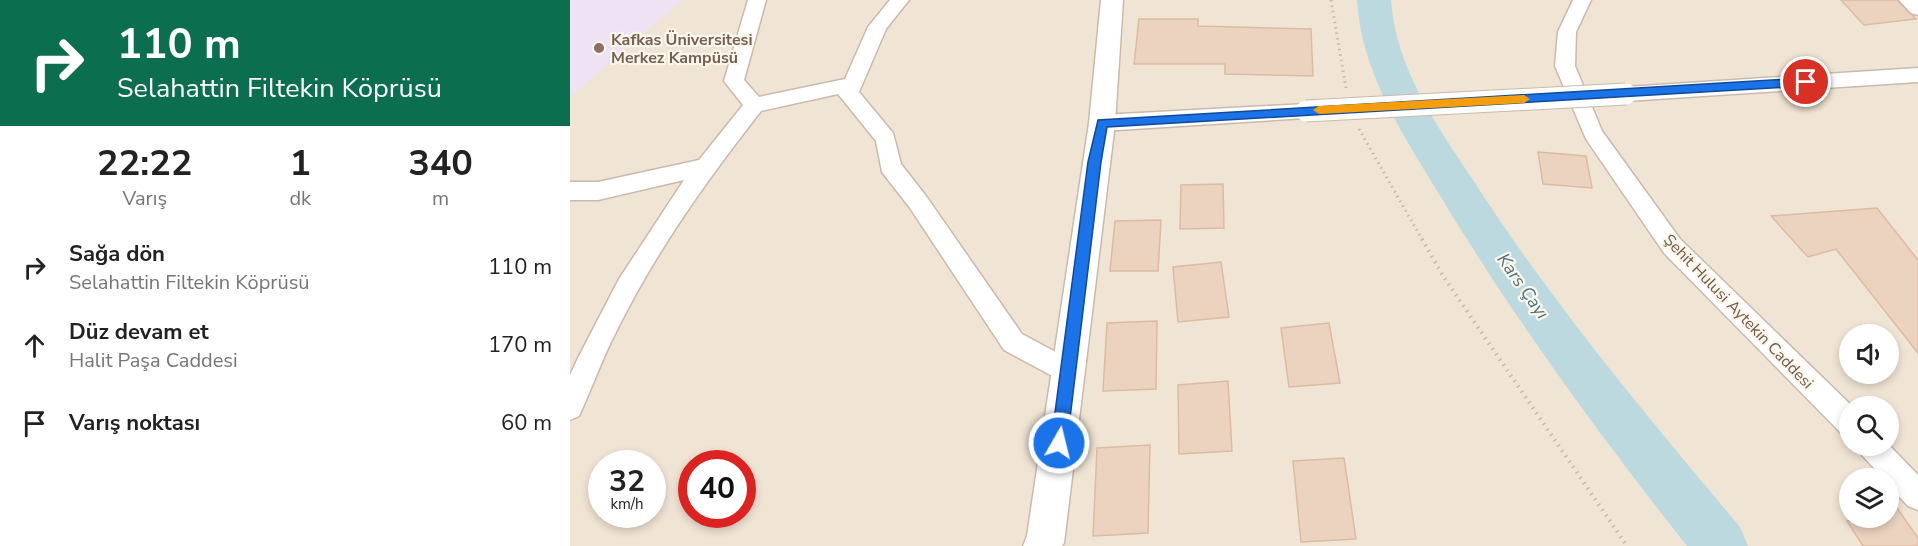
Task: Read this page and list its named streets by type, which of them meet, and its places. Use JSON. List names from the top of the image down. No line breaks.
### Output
{"streets":{"street":["Şehit Hulusi Aytekin Caddesi"]},"water":["Kars Çayı"],"places":["Kafkas Üniversitesi Merkez Kampüsü"],"page":{"turn":["110 m","Selahattin Filtekin Köprüsü"],"eta":["22:22","Varış","1","dk","340","m"],"list":[{"name":"Sağa dön","note":"Selahattin Filtekin Köprüsü","value":"110 m"},{"name":"Düz devam et","note":"Halit Paşa Caddesi","value":"170 m"},{"name":"Varış noktası","value":"60 m"}],"speed":"32 km/h","limit":"40"}}
